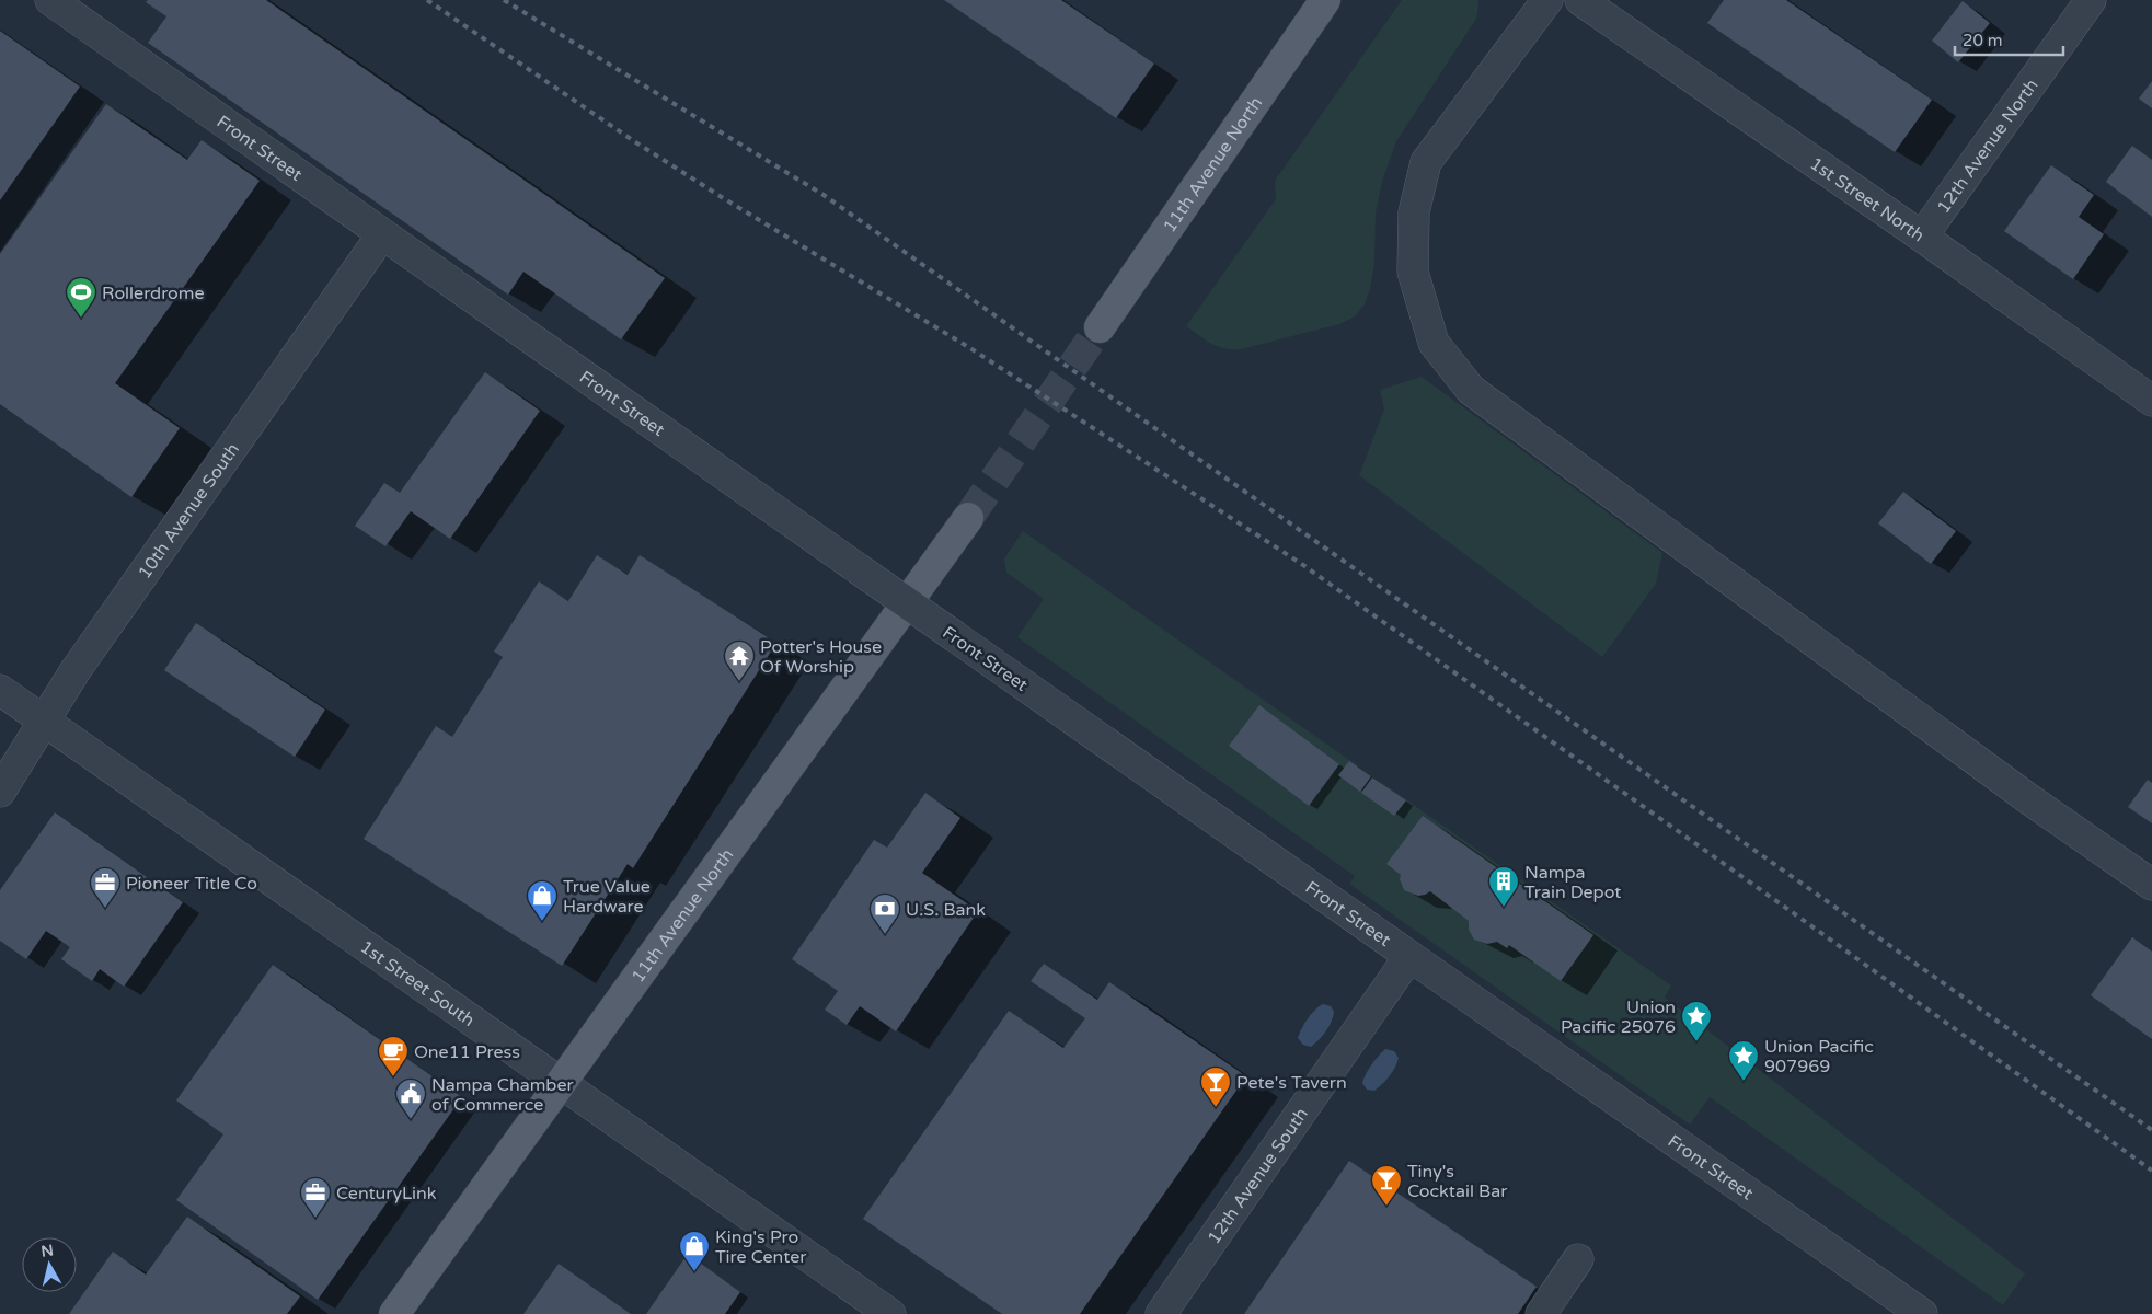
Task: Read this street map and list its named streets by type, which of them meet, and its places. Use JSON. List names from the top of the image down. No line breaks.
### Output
{"streets":{"main road":["11th Avenue North"],"street":["12th Avenue North","Front Street","1st Street North","10th Avenue South","1st Street South","12th Avenue South"]},"crossings":[["12th Avenue North","1st Street North"],["Front Street","10th Avenue South"],["Front Street","12th Avenue South"],["11th Avenue North","1st Street South"],["10th Avenue South","1st Street South"]],"places":{"sports":["Rollerdrome"],"temple":["Potter's House Of Worship"],"building":["Nampa Train Depot"],"office":["Pioneer Title Co","CenturyLink"],"shop":["True Value Hardware","King's Pro Tire Center"],"bank":["U.S. Bank"],"place":["Union Pacific 25076","Union Pacific 907969"],"cafe":["One11 Press"],"bar":["Pete's Tavern","Tiny's Cocktail Bar"],"public building":["Nampa Chamber of Commerce"]},"scale_bar":"20 m","north":"top"}
